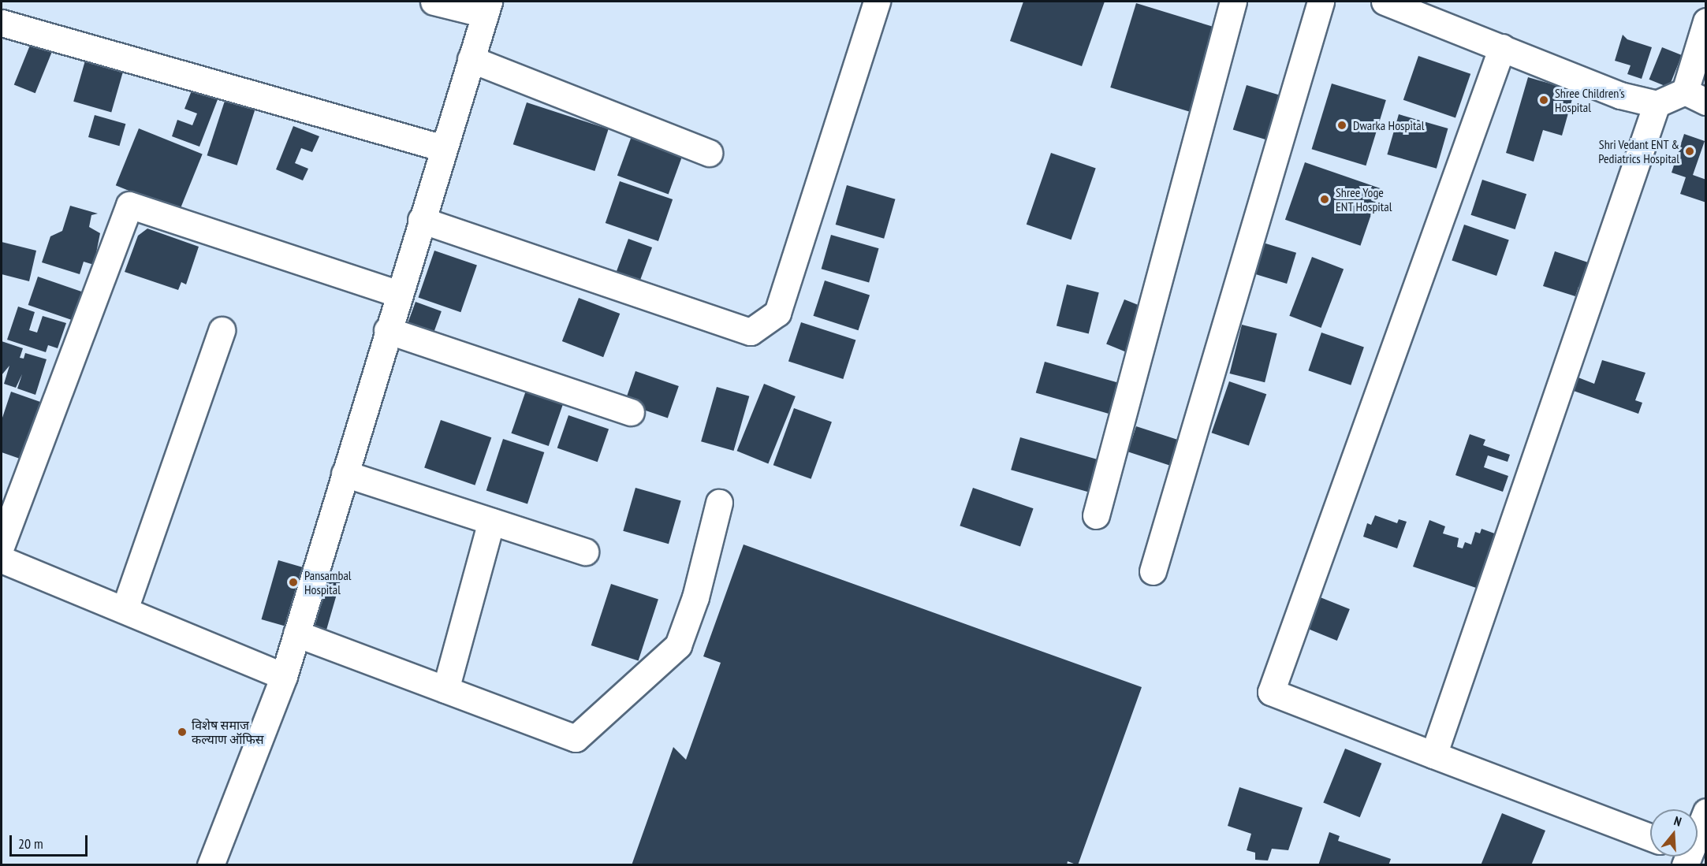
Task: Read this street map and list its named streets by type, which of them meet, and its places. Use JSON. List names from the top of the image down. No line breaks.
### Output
{"places":["Shree Children's Hospital","Dwarka Hospital","Shri Vedant ENT & Pediatrics Hospital","Shree Yoge ENT Hospital","Pansambal Hospital","विशेष समाज कल्याण ऑफिस"],"scale_bar":"20 m","north":"top"}
